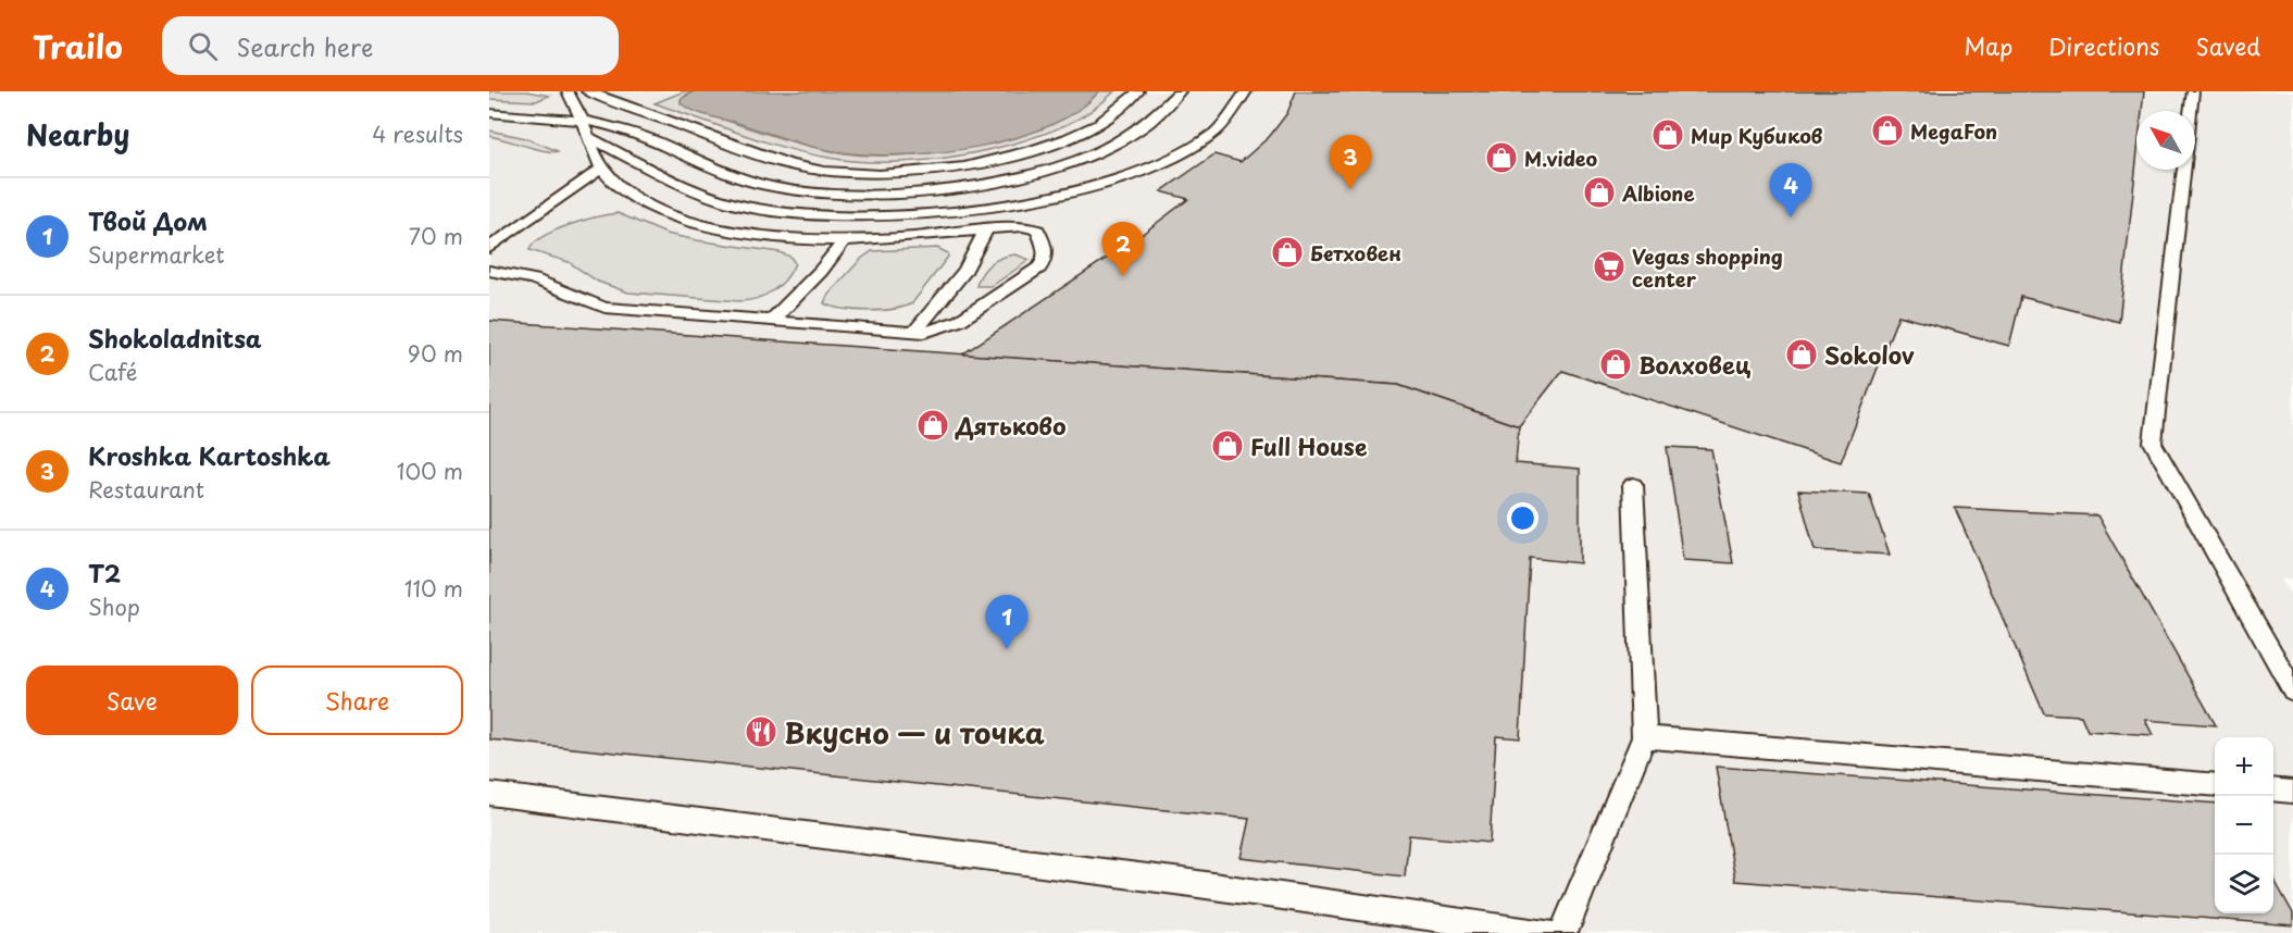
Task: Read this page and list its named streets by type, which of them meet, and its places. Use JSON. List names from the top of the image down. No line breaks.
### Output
{"places":{"shop":["MegaFon","Мир Кубиков","M.video","Albione","Бетховен","Sokolov","Волховец","Дятьково","Full House"],"supermarket":["Vegas shopping center"],"restaurant":["Вкусно — и точка"]},"north":"top left","page":{"header":"Trailo","search":"Search here","nav":["Map","Directions","Saved"],"heading":["Nearby","4 results"],"pins":["3","4","2","1"],"list":[{"mark":"1","name":"Твой Дом","note":"Supermarket","value":"70 m"},{"mark":"2","name":"Shokoladnitsa","note":"Café","value":"90 m"},{"mark":"3","name":"Kroshka Kartoshka","note":"Restaurant","value":"100 m"},{"mark":"4","name":"T2","note":"Shop","value":"110 m"}],"buttons":["Save","Share"],"map_buttons":["+","−"]}}
